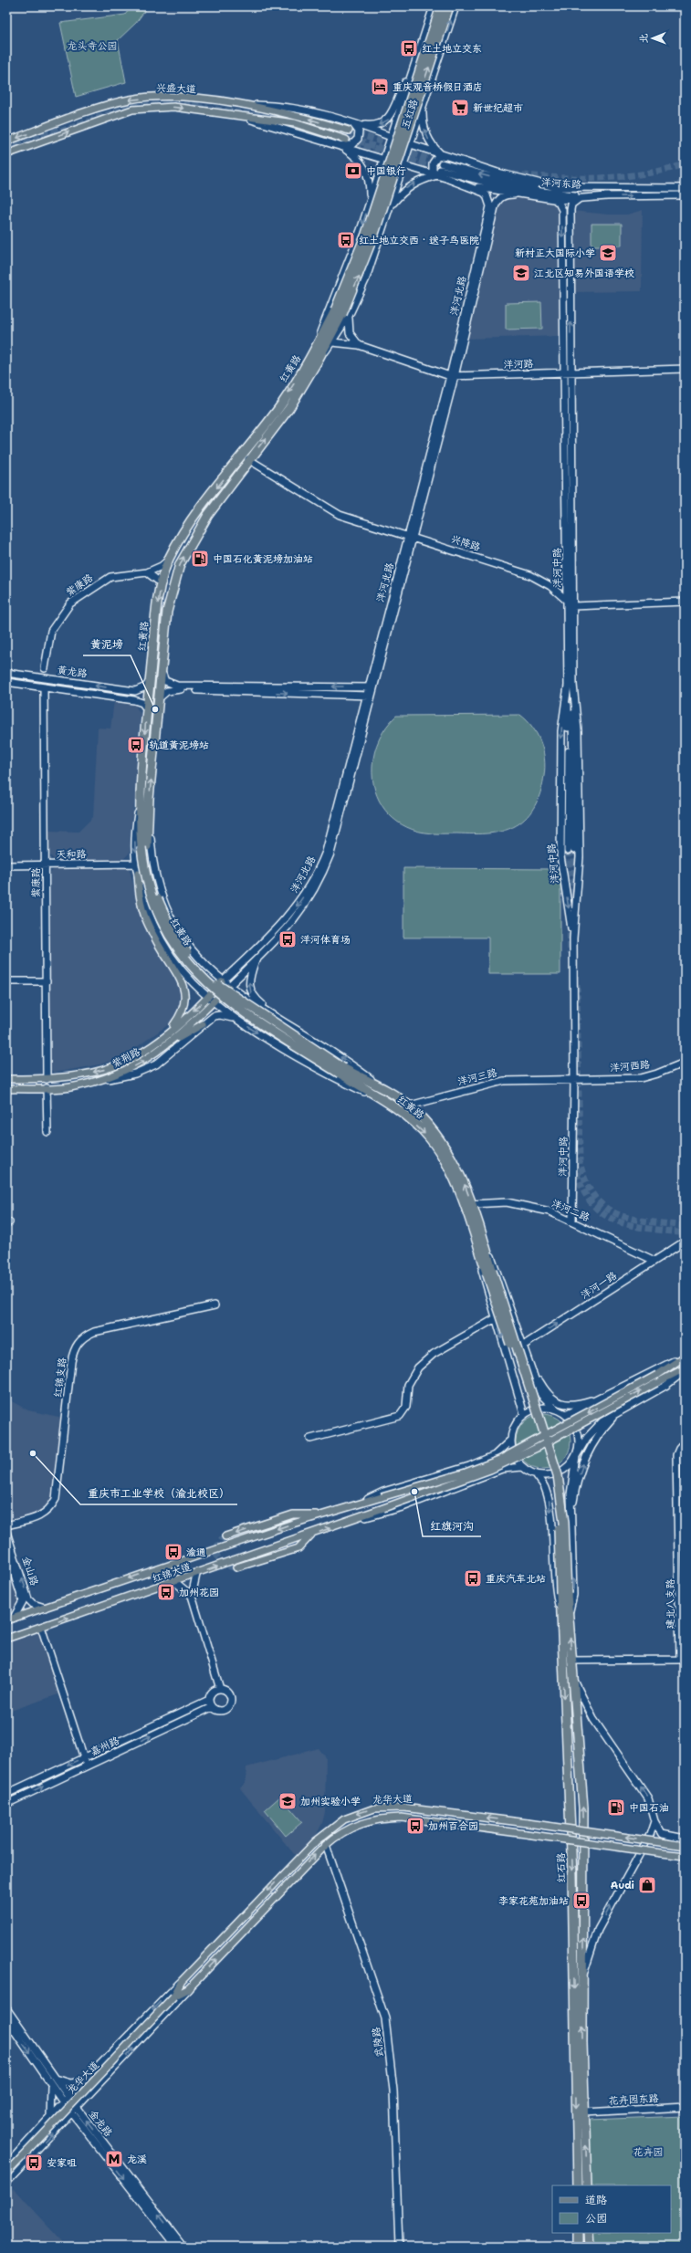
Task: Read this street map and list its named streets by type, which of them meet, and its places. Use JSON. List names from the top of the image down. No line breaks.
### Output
{"streets":{"highway":["红黄路","红石路"],"main road":["兴盛大道","紫荆路","红锦大道","龙华大道"],"street":["五红路","洋河东路","洋河北路","洋河路","兴降路","洋河中路","紫康路","黄龙路","天和路","洋河西路","洋河三路","洋河二路","洋河一路","红锦支路","金山路","建北八支路","嘉州路","武陵路","花卉园东路","金龙路"]},"crossings":[["五红路","洋河路"],["五红路","红黄路"],["洋河北路","洋河路"],["洋河北路","兴降路"],["洋河北路","紫荆路"],["洋河路","洋河中路"],["红黄路","兴降路"],["红黄路","紫康路"],["红黄路","洋河三路"],["红黄路","洋河二路"],["红黄路","红石路"],["兴降路","洋河中路"],["洋河中路","洋河西路"],["洋河中路","洋河三路"],["洋河中路","洋河二路"],["紫康路","黄龙路"],["紫康路","天和路"],["紫康路","紫荆路"],["洋河西路","洋河三路"],["洋河二路","洋河一路"],["金山路","红锦大道"],["建北八支路","红石路"],["龙华大道","武陵路"],["红石路","花卉园东路"]],"one_way":["洋河一路"],"parks":["龙头寺公园","花卉园"],"places":{"bus stop":["红土地立交东","红土地立交西‧送子鸟医院","轨道黄泥塝站","洋河体育场","渝通","重庆汽车北站","加州花园","加州百合园","李家花苑加油站","安家咀"],"hotel":["重庆观音桥假日酒店"],"supermarket":["新世纪超市"],"bank":["中国银行"],"school or university":["新村正大国际小学","江北区知易外国语学校","加州实验小学"],"fuel station":["中国石化黄泥塝加油站","中国石油"],"other":["黄泥塝","重庆市工业学校（渝北校区）","红旗河沟"],"shop":["Audi"],"metro station":["龙溪"]},"legend":["道路","公园"],"north":"left"}
